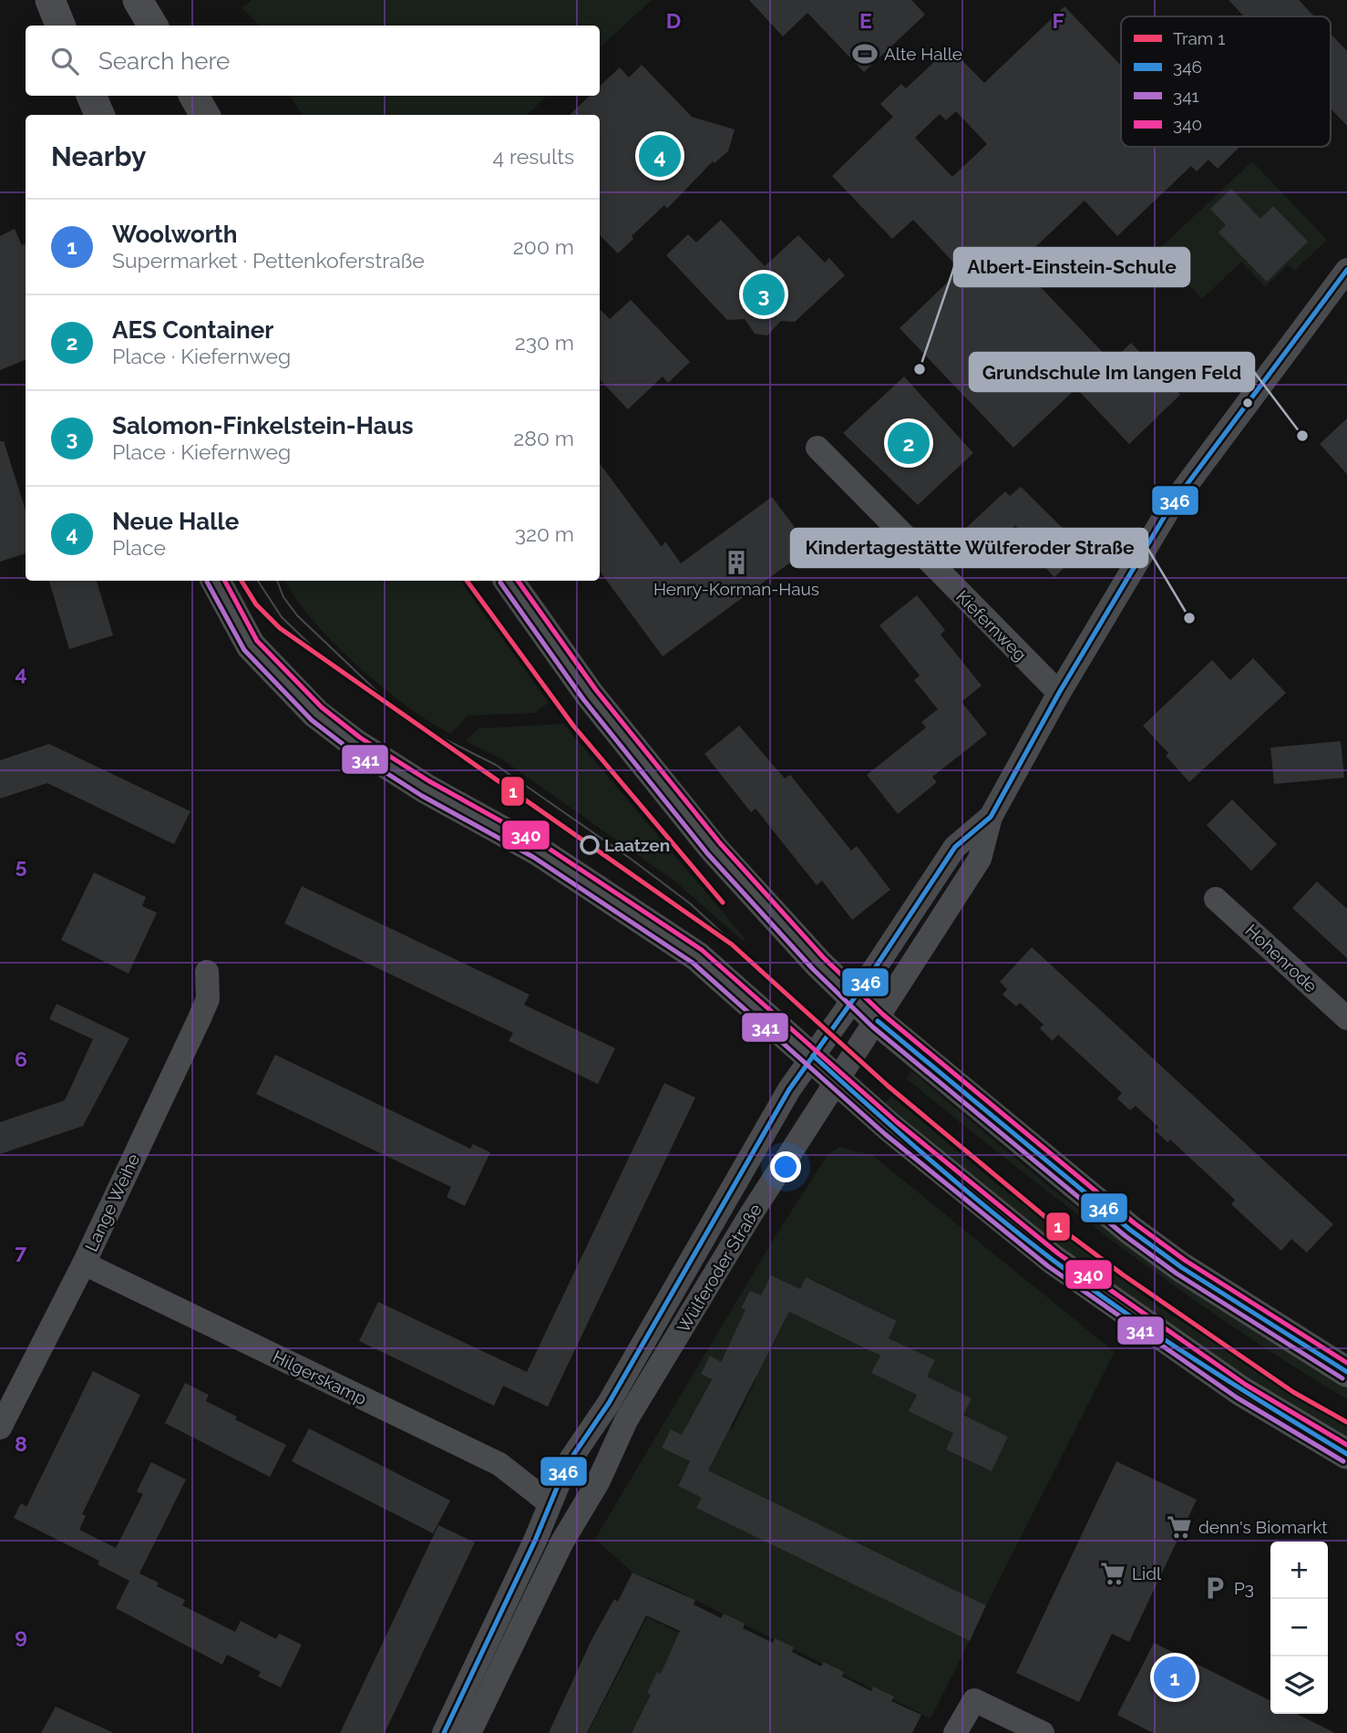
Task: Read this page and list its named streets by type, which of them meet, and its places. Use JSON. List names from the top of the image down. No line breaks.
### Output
{"streets":{"street":["Kiefernweg","Hohenrode","Lange Weihe","Wülferoder Straße","Hilgerskamp"]},"crossings":[["Kiefernweg","Wülferoder Straße"],["Lange Weihe","Hilgerskamp"],["Wülferoder Straße","Hilgerskamp"]],"places":{"sports":["Alte Halle"],"other":["Albert-Einstein-Schule","Grundschule Im langen Feld","Kindertagestätte Wülferoder Straße","Laatzen"],"building":["Henry-Korman-Haus"],"supermarket":["denn's Biomarkt","Lidl"],"parking":["P3"]},"lines":["transit line 346","tram line 1","transit line 340","transit line 341"],"legend":["Tram 1","346","341","340"],"page":{"search":"Search here","heading":["Nearby","4 results"],"pins":["4","3","2","1"],"list":[{"mark":"1","name":"Woolworth","note":"Supermarket · Pettenkoferstraße","value":"200 m"},{"mark":"2","name":"AES Container","note":"Place · Kiefernweg","value":"230 m"},{"mark":"3","name":"Salomon-Finkelstein-Haus","note":"Place · Kiefernweg","value":"280 m"},{"mark":"4","name":"Neue Halle","note":"Place","value":"320 m"}],"map_buttons":["+","−"]},"grid":{"columns":["D","E","F"],"rows":["4","5","6","7","8","9"]}}
